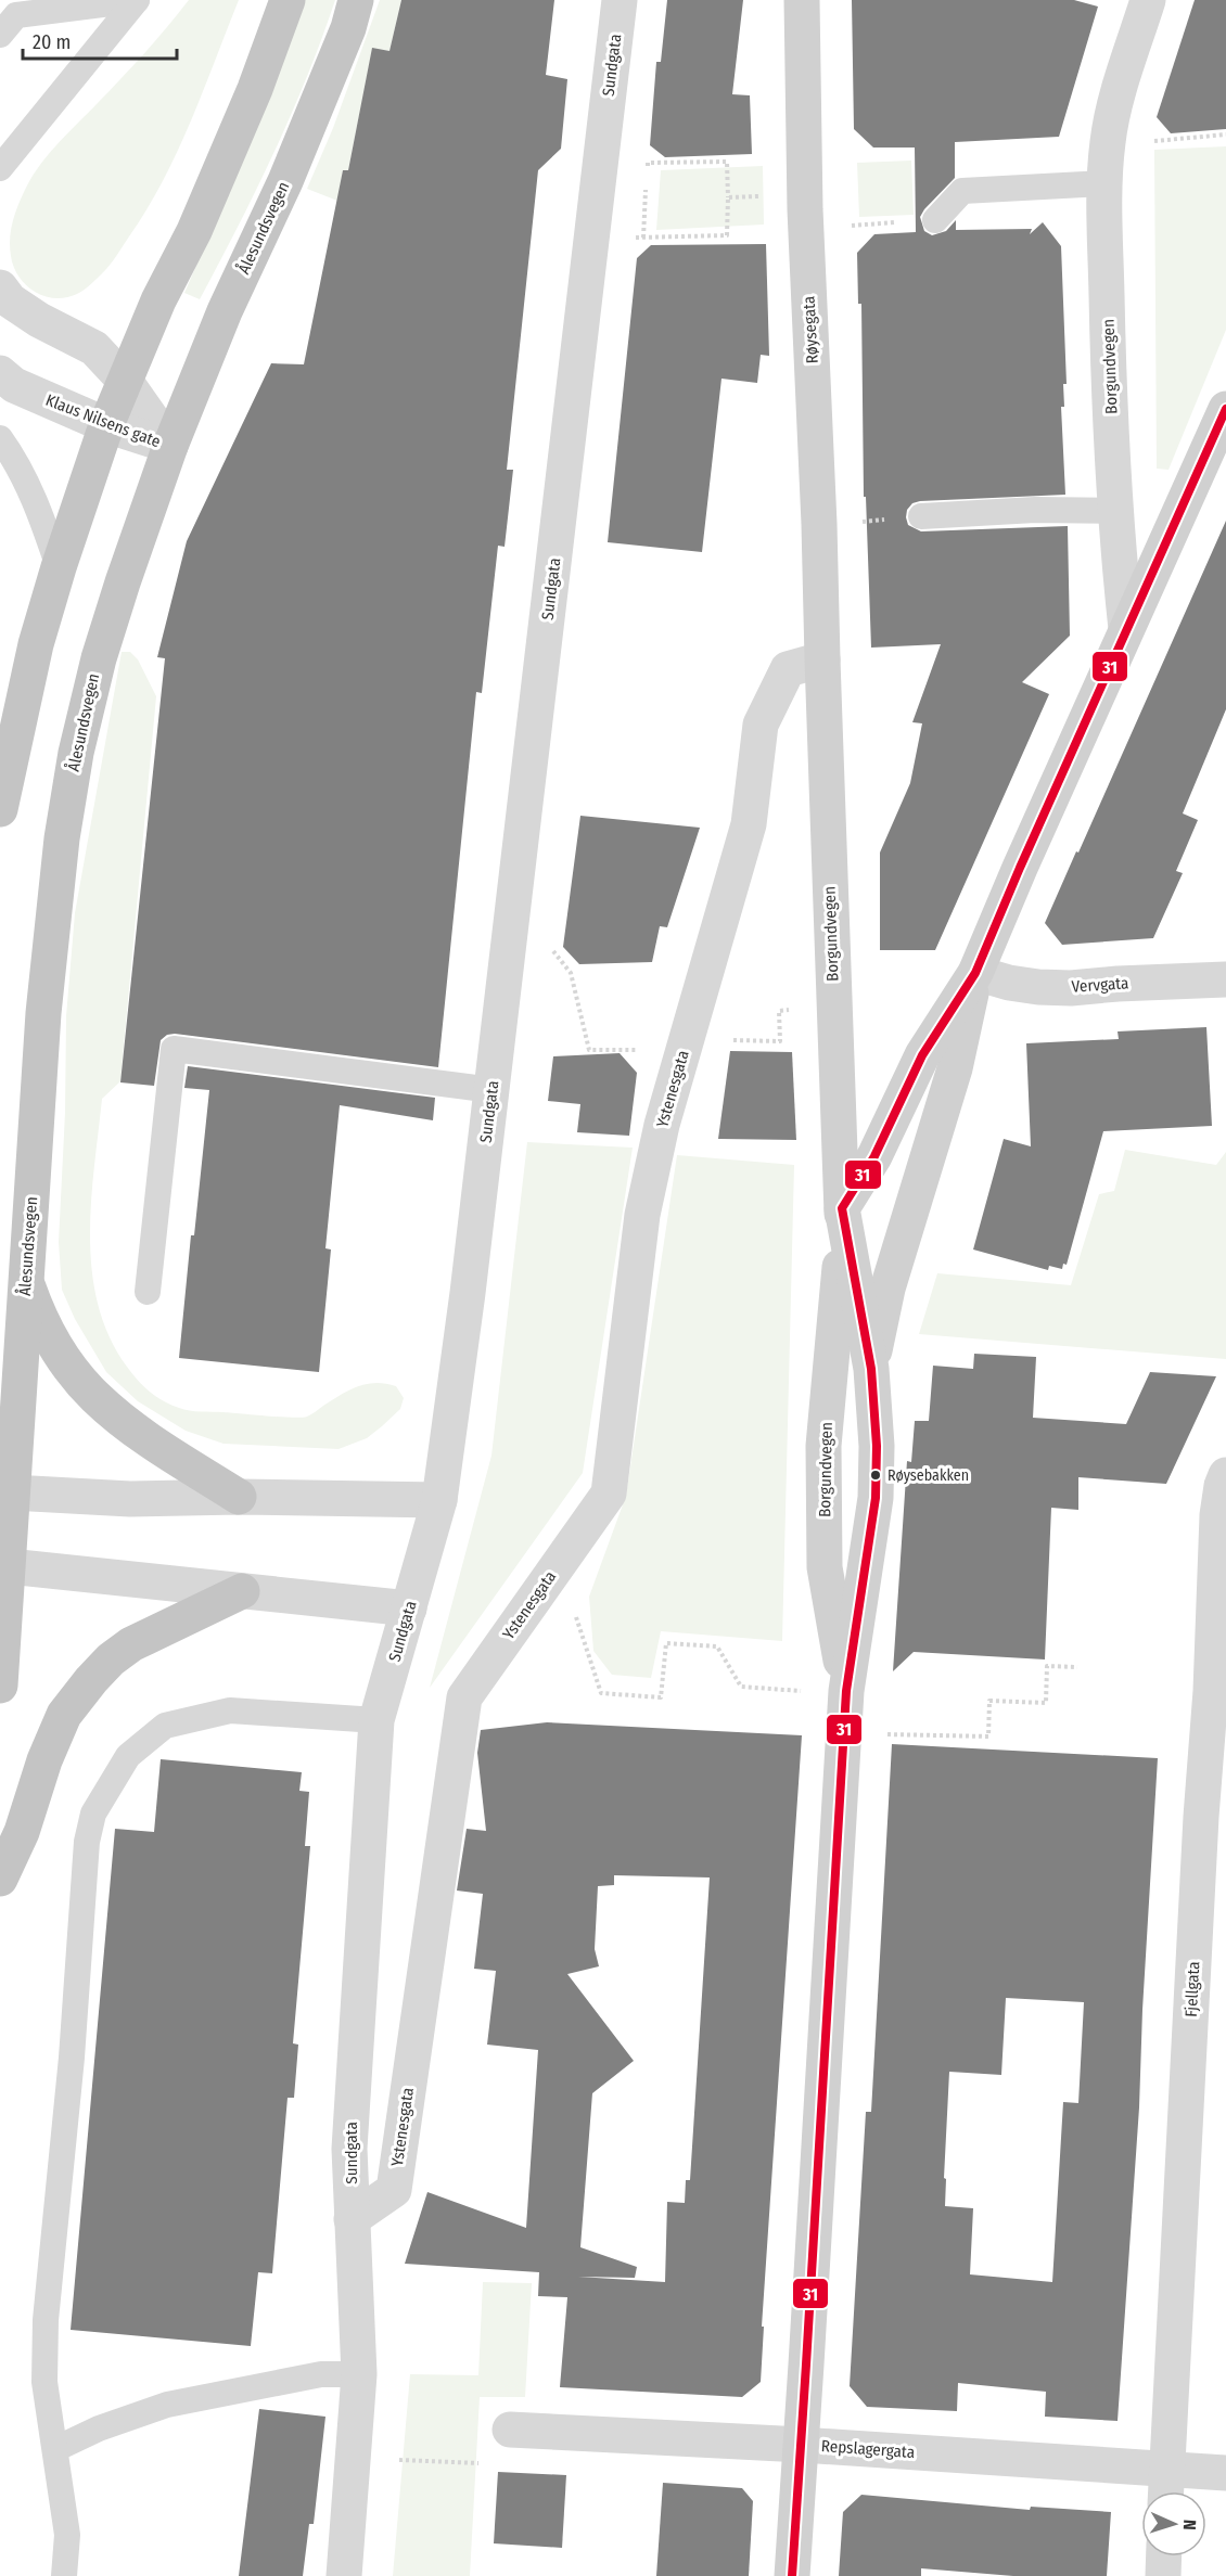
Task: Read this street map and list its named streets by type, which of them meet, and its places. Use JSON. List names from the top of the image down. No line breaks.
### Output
{"streets":{"highway":["Ålesundsvegen"],"main road":["Røysegata","Borgundvegen"],"street":["Sundgata","Klaus Nilsens gate","Vervgata","Ystenesgata","Fjellgata","Repslagergata"]},"crossings":[["Sundgata","Ystenesgata"],["Ålesundsvegen","Klaus Nilsens gate"],["Røysegata","Borgundvegen"],["Røysegata","Ystenesgata"],["Borgundvegen","Vervgata"],["Borgundvegen","Ystenesgata"],["Borgundvegen","Repslagergata"],["Fjellgata","Repslagergata"]],"places":["Røysebakken"],"lines":["transit line 31"],"scale_bar":"20 m","north":"right"}
